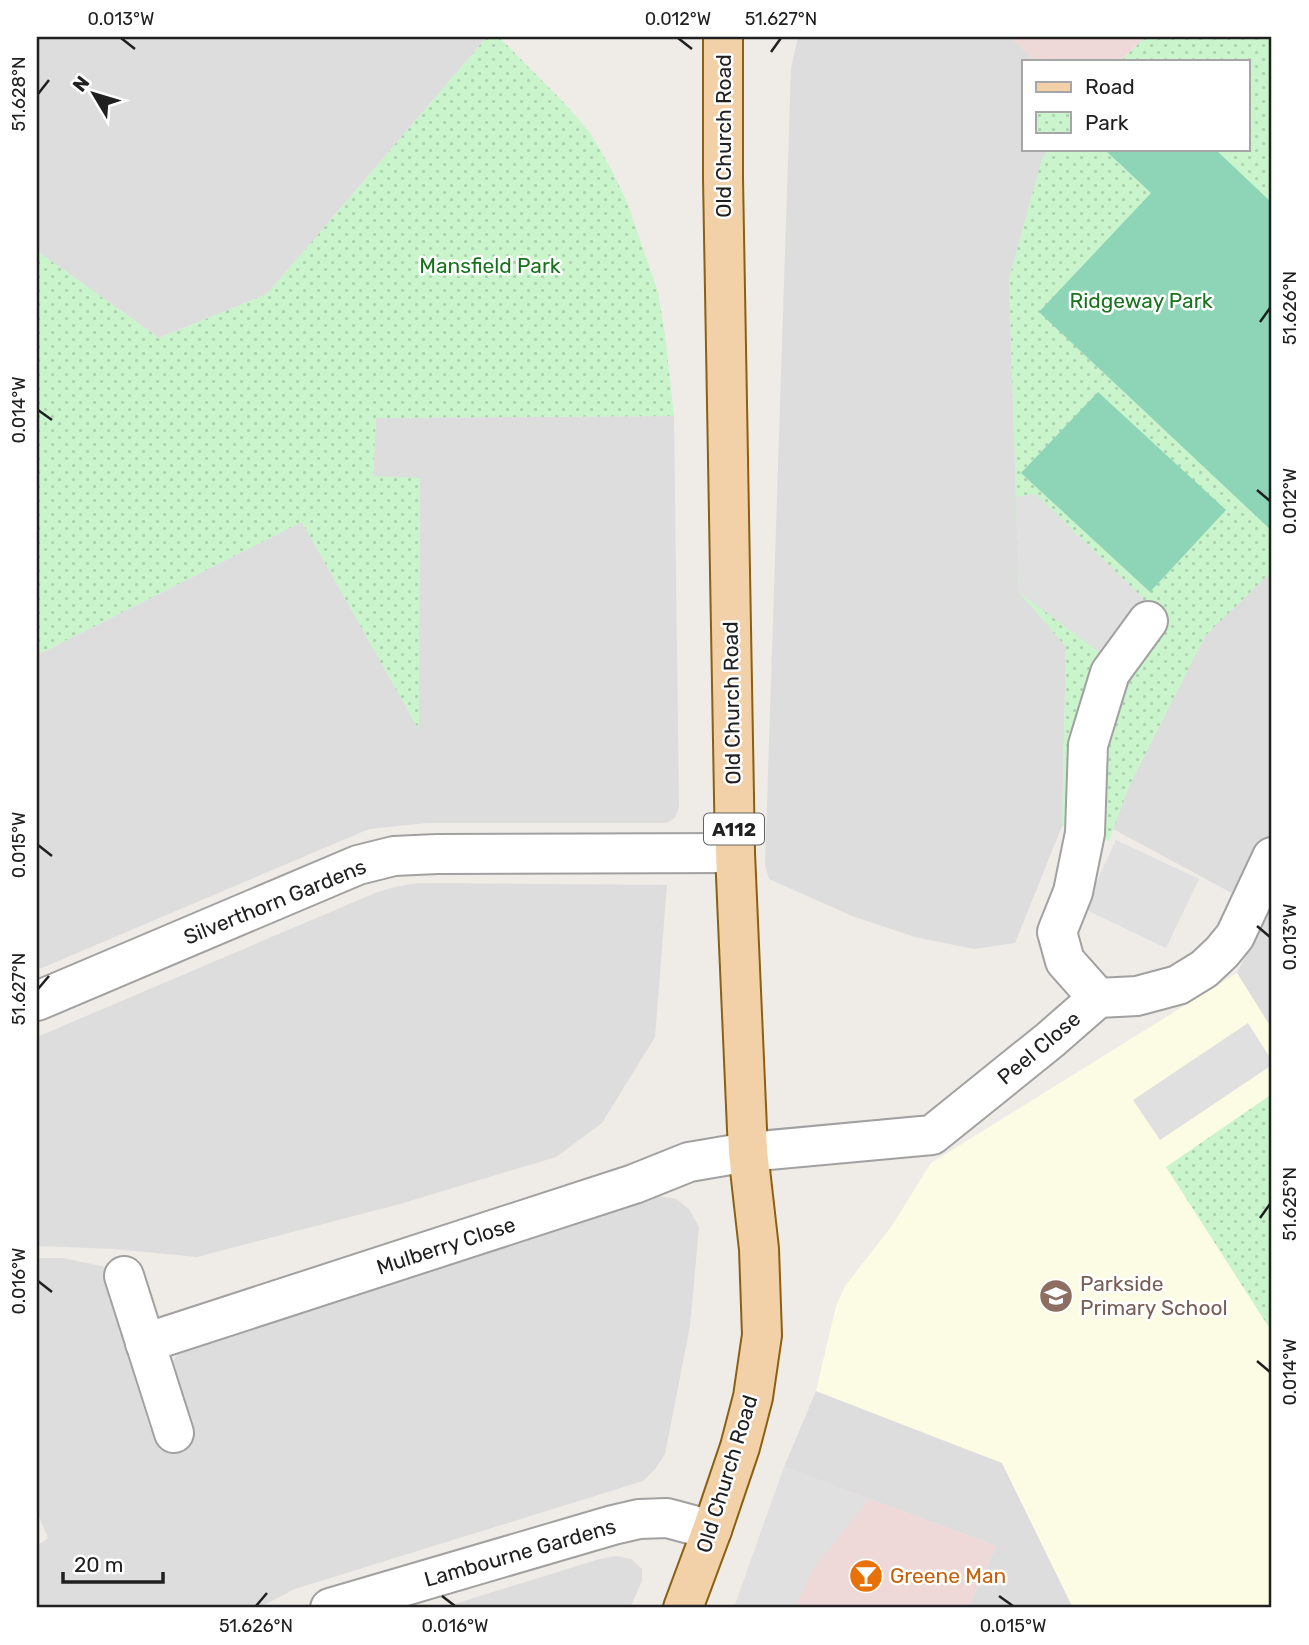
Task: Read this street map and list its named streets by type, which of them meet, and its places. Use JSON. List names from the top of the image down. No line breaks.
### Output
{"streets":{"main road":["Old Church Road","A112"],"street":["Silverthorn Gardens","Peel Close","Mulberry Close","Lambourne Gardens"]},"crossings":[["Old Church Road","Silverthorn Gardens"],["Old Church Road","Peel Close"],["Old Church Road","Mulberry Close"],["Old Church Road","Lambourne Gardens"],["Peel Close","Mulberry Close"]],"parks":["Mansfield Park","Ridgeway Park"],"places":{"school or university":["Parkside Primary School"],"bar":["Greene Man"]},"legend":["Road","Park"],"scale_bar":"20 m","north":"top left","coordinates":["0.013°W","0.012°W","51.627°N","51.628°N","51.626°N","0.014°W","0.015°W","51.625°N","0.016°W"]}
